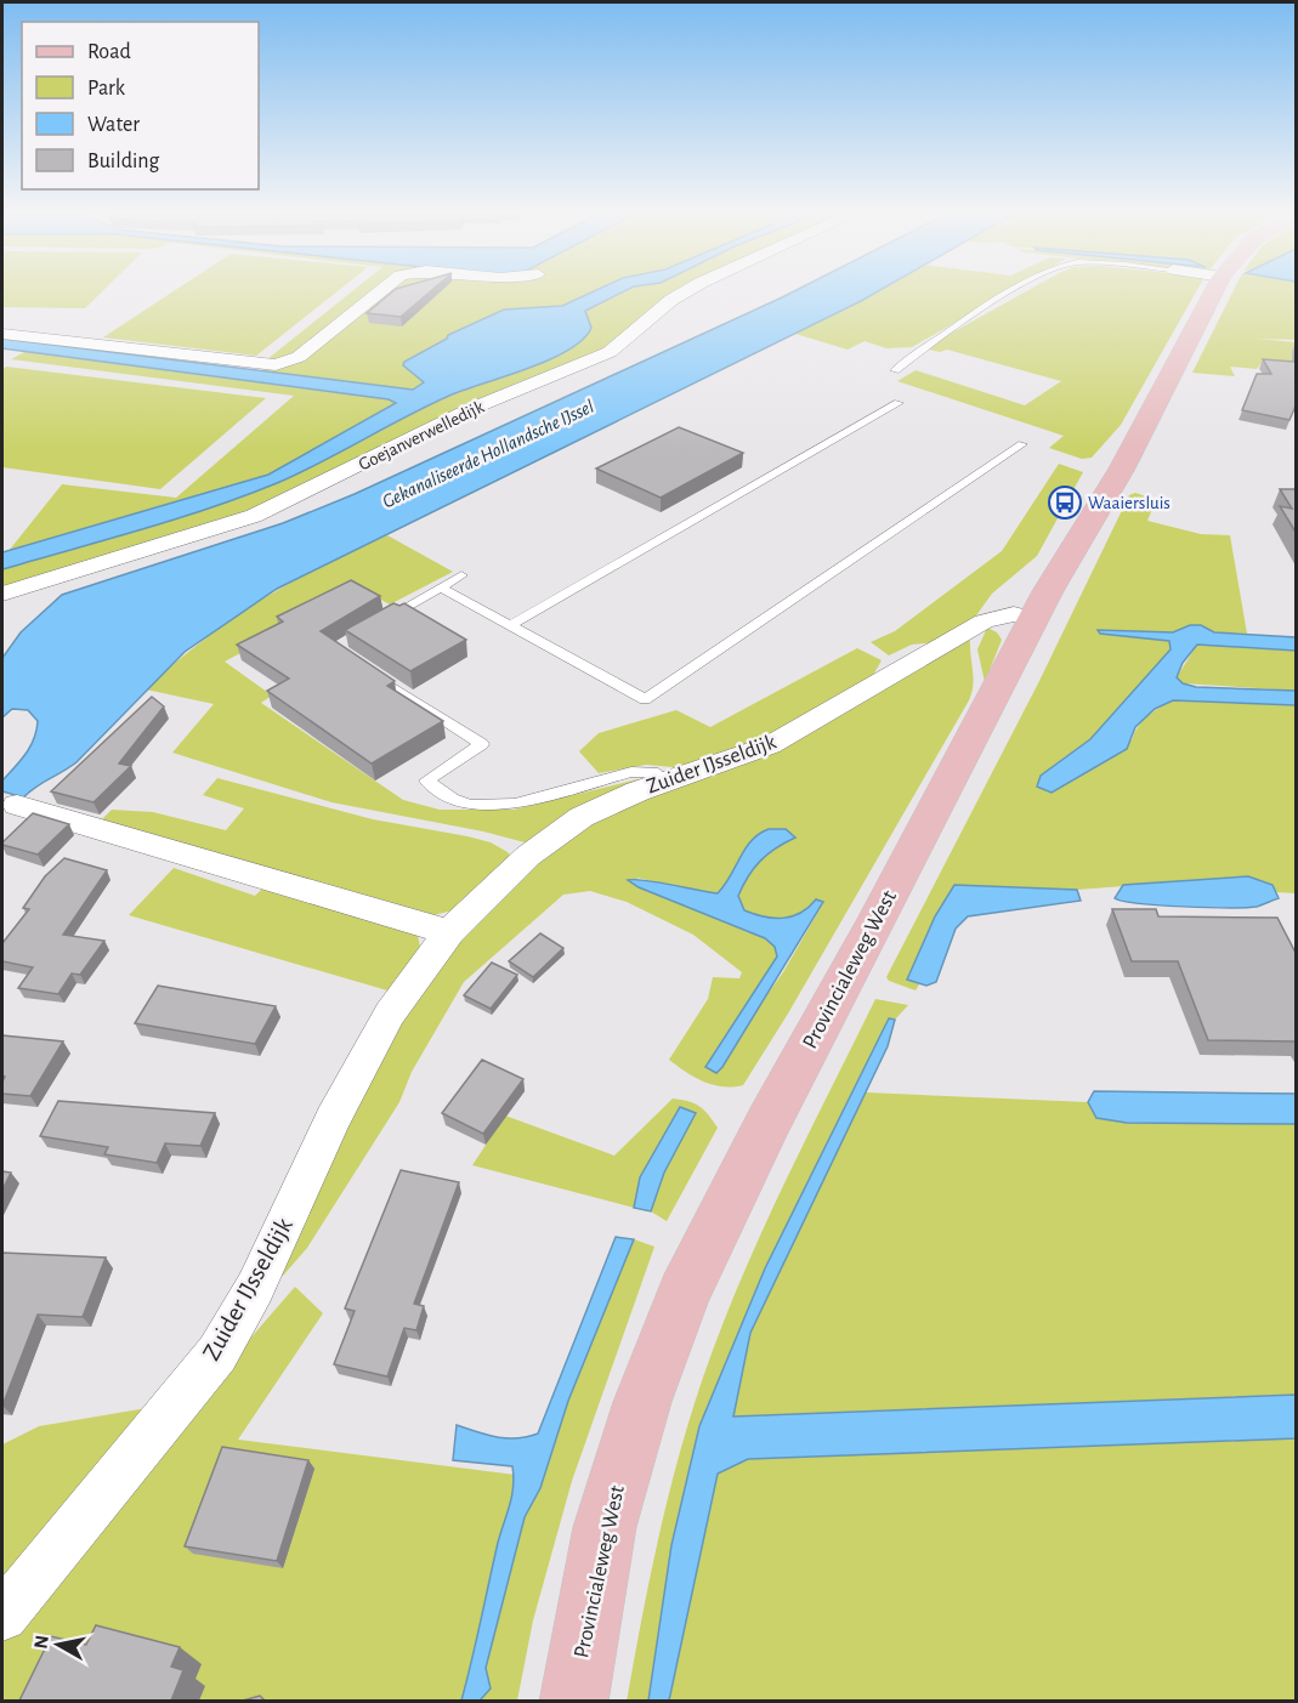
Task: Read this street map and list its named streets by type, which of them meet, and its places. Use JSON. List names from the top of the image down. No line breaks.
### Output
{"streets":{"main road":["Provincialeweg West"],"street":["Goejanverwelledijk","Zuider IJsseldijk"]},"crossings":[["Zuider IJsseldijk","Provincialeweg West"]],"water":["Gekanaliseerde Hollandsche IJssel"],"places":{"bus stop":["Waaiersluis"]},"legend":["Road","Park","Water","Building"],"north":"left"}
